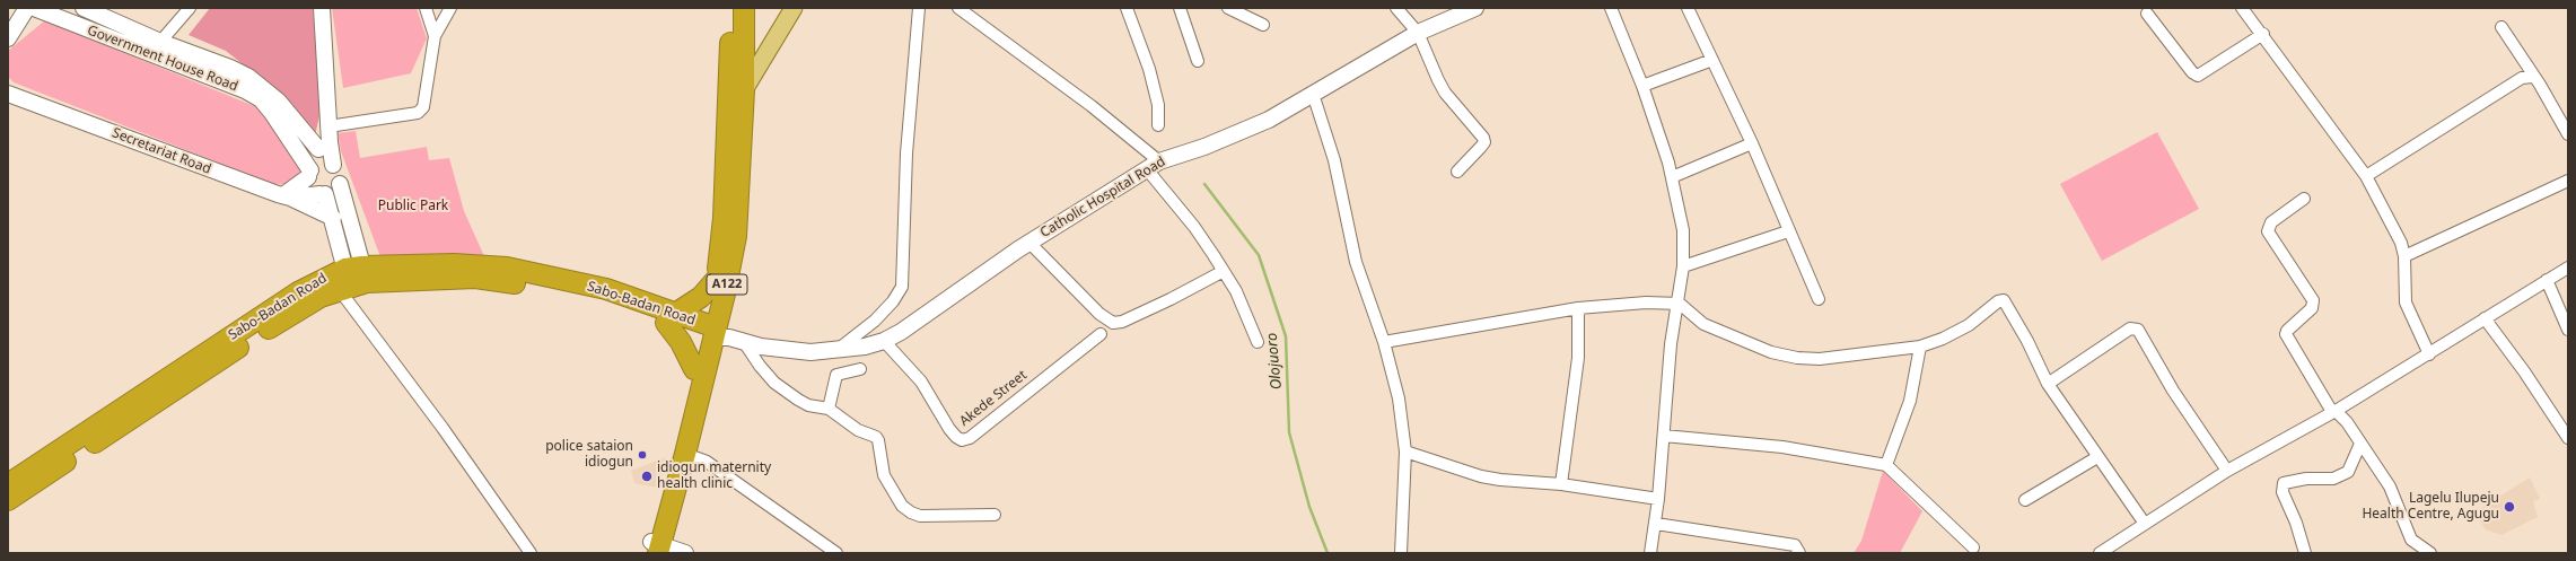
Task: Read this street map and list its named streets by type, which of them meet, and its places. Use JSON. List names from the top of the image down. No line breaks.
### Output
{"streets":{"highway":["A122","Sabo-Badan Road"],"street":["Government House Road","Secretariat Road","Catholic Hospital Road","Akede Street"]},"crossings":[["Government House Road","Secretariat Road"],["Catholic Hospital Road","A122"],["Catholic Hospital Road","Sabo-Badan Road"],["Catholic Hospital Road","Akede Street"],["A122","Sabo-Badan Road"]],"water":["Olojuoro"],"parks":["Public Park"],"places":["police sataion idiogun","idiogun maternity health clinic","Lagelu Ilupeju Health Centre, Agugu"]}
